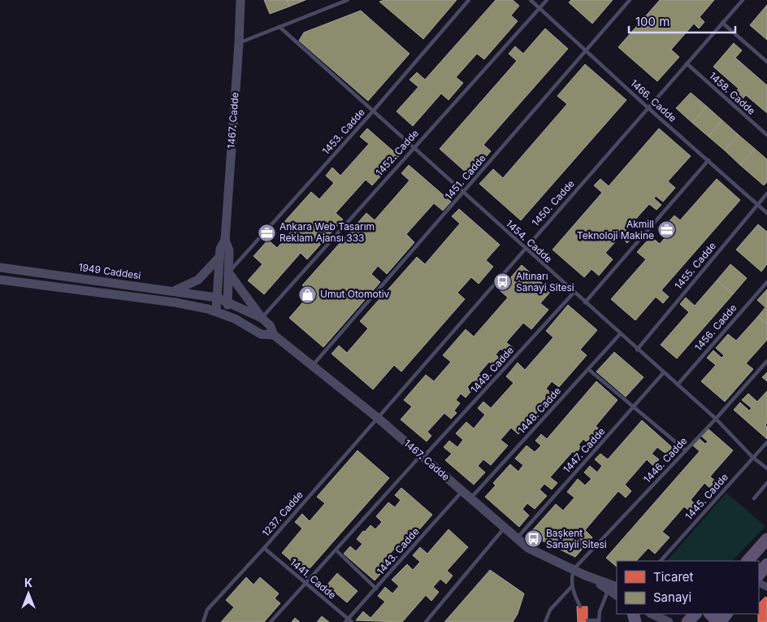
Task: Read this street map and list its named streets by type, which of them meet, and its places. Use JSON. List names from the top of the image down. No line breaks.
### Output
{"streets":{"street":["1467. Cadde","1949 Caddesi"],"lane":["1458. Cadde","1466. Cadde","1453. Cadde","1452. Cadde","1451. Cadde","1450. Cadde","1454. Cadde","1455. Cadde","1456. Cadde","1449. Cadde","1448. Cadde","1447. Cadde","1446. Cadde","1445. Cadde","1237. Cadde","1443. Cadde","1441. Cadde"]},"crossings":[["1458. Cadde","1450. Cadde"],["1466. Cadde","1452. Cadde"],["1466. Cadde","1451. Cadde"],["1466. Cadde","1450. Cadde"],["1466. Cadde","1455. Cadde"],["1467. Cadde","1453. Cadde"],["1467. Cadde","1452. Cadde"],["1467. Cadde","1451. Cadde"],["1467. Cadde","1450. Cadde"],["1467. Cadde","1949 Caddesi"],["1467. Cadde","1449. Cadde"],["1467. Cadde","1448. Cadde"],["1467. Cadde","1447. Cadde"],["1467. Cadde","1446. Cadde"],["1467. Cadde","1237. Cadde"],["1467. Cadde","1443. Cadde"],["1453. Cadde","1454. Cadde"],["1452. Cadde","1454. Cadde"],["1451. Cadde","1454. Cadde"],["1450. Cadde","1454. Cadde"],["1450. Cadde","1237. Cadde"],["1454. Cadde","1455. Cadde"],["1454. Cadde","1456. Cadde"],["1454. Cadde","1449. Cadde"],["1454. Cadde","1448. Cadde"],["1454. Cadde","1447. Cadde"],["1454. Cadde","1446. Cadde"],["1454. Cadde","1445. Cadde"],["1449. Cadde","1441. Cadde"],["1237. Cadde","1441. Cadde"],["1443. Cadde","1441. Cadde"]],"places":{"office":["Akmill Teknoloji Makine","Ankara Web Tasarım Reklam Ajansı 333"],"bus stop":["Altınarı Sanayi Sitesi","Başkent Sanayii Sitesi"],"shop":["Umut Otomotiv"]},"legend":["Ticaret","Sanayi"],"scale_bar":"100 m","north":"top"}
